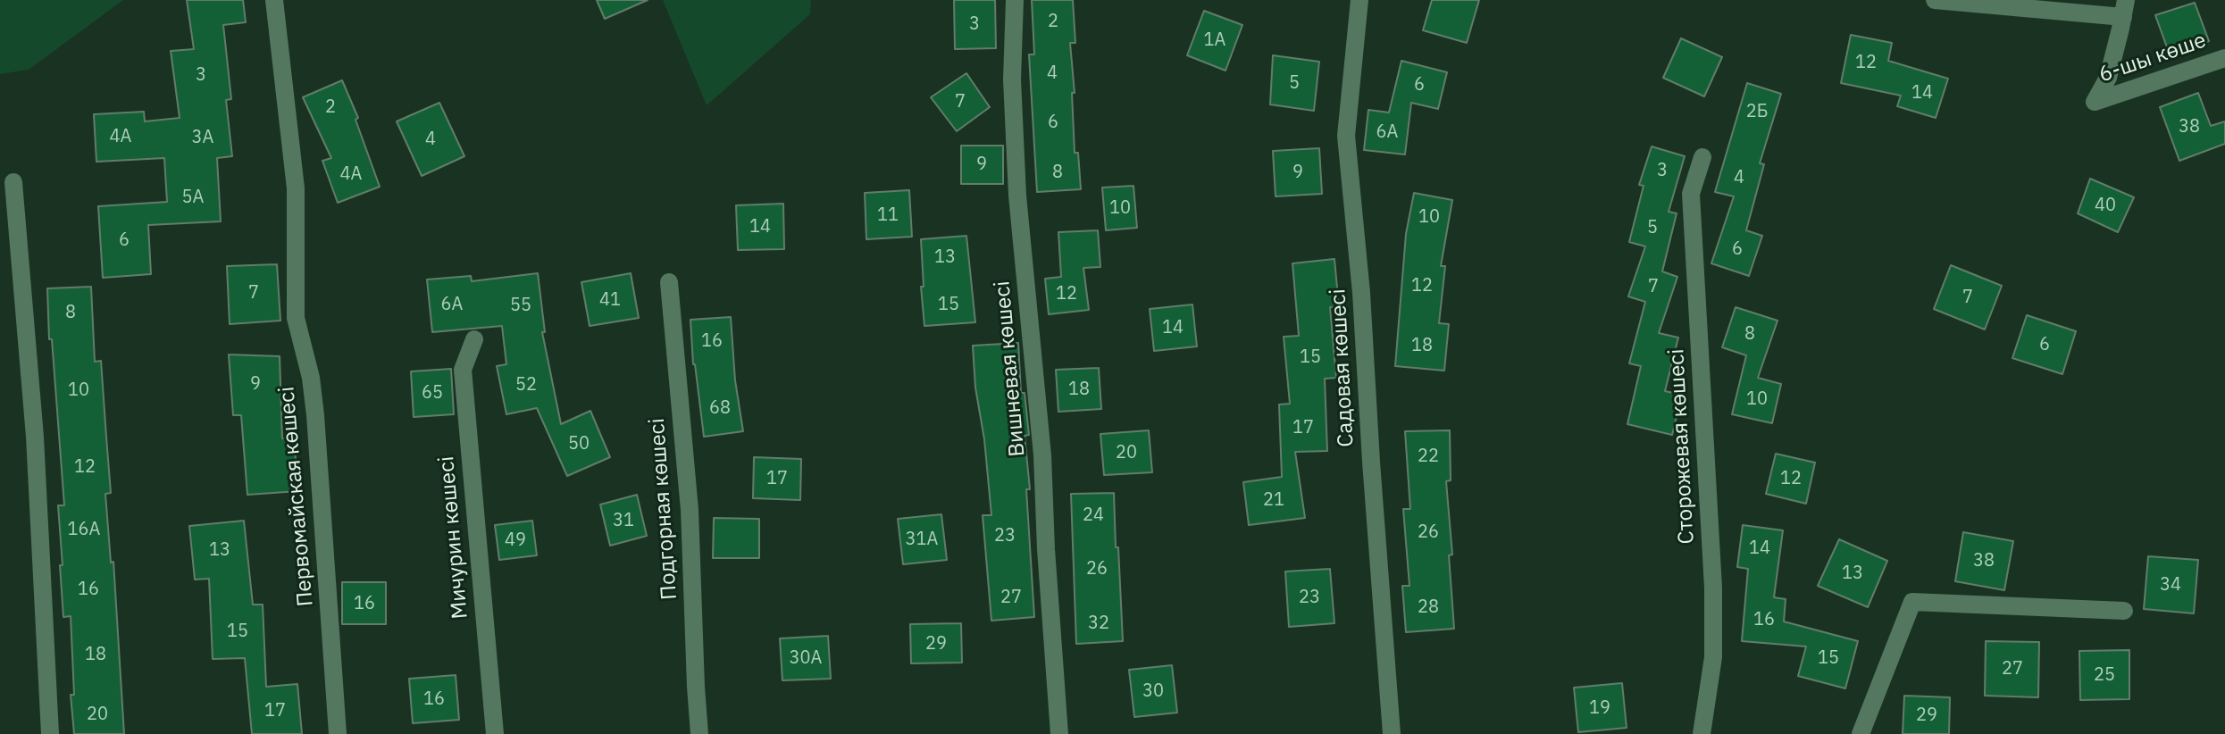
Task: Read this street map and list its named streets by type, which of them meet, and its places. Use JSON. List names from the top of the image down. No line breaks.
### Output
{"streets":{"street":["6-шы көше","Садовая көшесі","Вишневая көшесі","Сторожевая көшесі","Первомайская көшесі","Подгорная көшесі","Мичурин көшесі"]},"house_numbers":["2","3","1А","12","4","3","5","6","14","7","2","2Б","6","38","6А","4А","3А","4","9","3","8","9","4А","4","5А","40","10","11","10","14","5","6","6","13","12","7","7","12","7","41","6А","15","55","8","14","8","16","6","18","15","9","52","18","10","65","10","68","17","50","20","22","12","17","12","21","24","31","16А","26","23","31А","49","14","13","38","26","13","34","16","27","23","16","28","16","32","15","29","18","30А","15","27","25","30","16","19","17","20","29"]}
